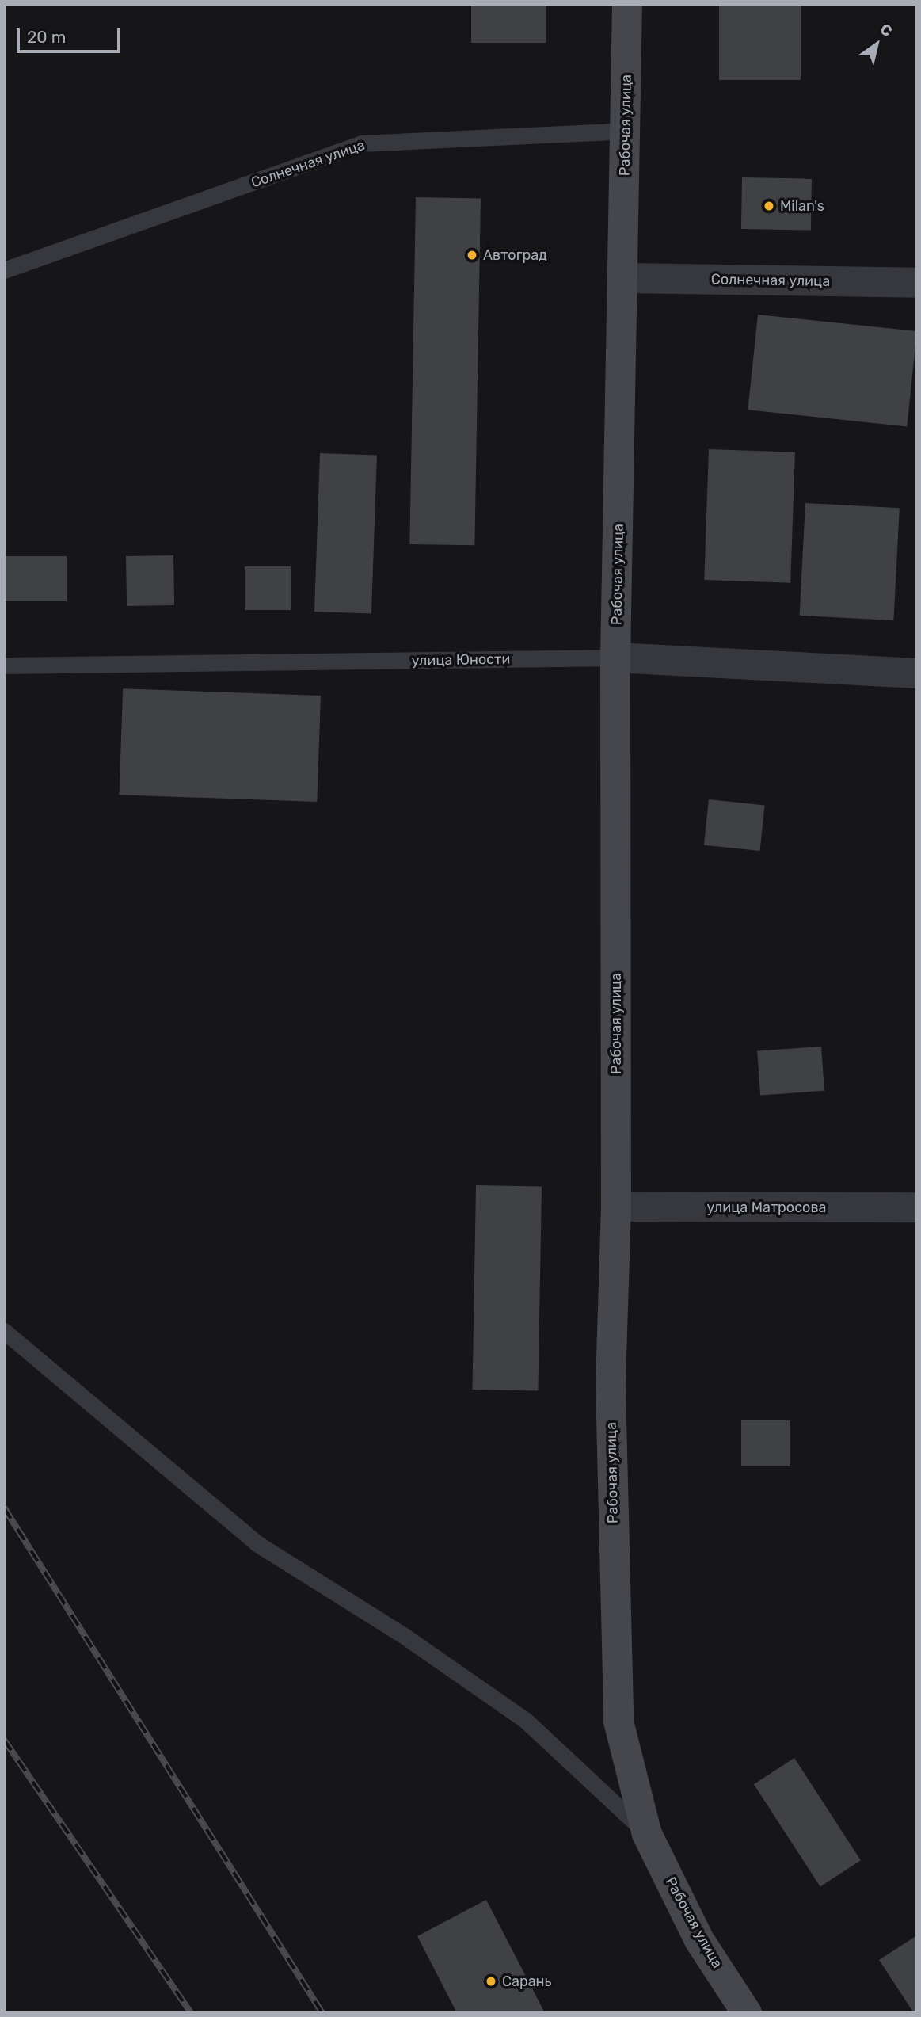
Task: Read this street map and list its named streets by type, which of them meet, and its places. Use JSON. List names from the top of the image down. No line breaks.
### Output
{"streets":{"main road":["Рабочая улица"],"street":["Солнечная улица","улица Юности","улица Матросова"]},"crossings":[["Рабочая улица","Солнечная улица"],["Рабочая улица","улица Юности"],["Рабочая улица","улица Матросова"]],"places":["Milan's","Автоград","Сарань"],"scale_bar":"20 m","north":"top right"}
